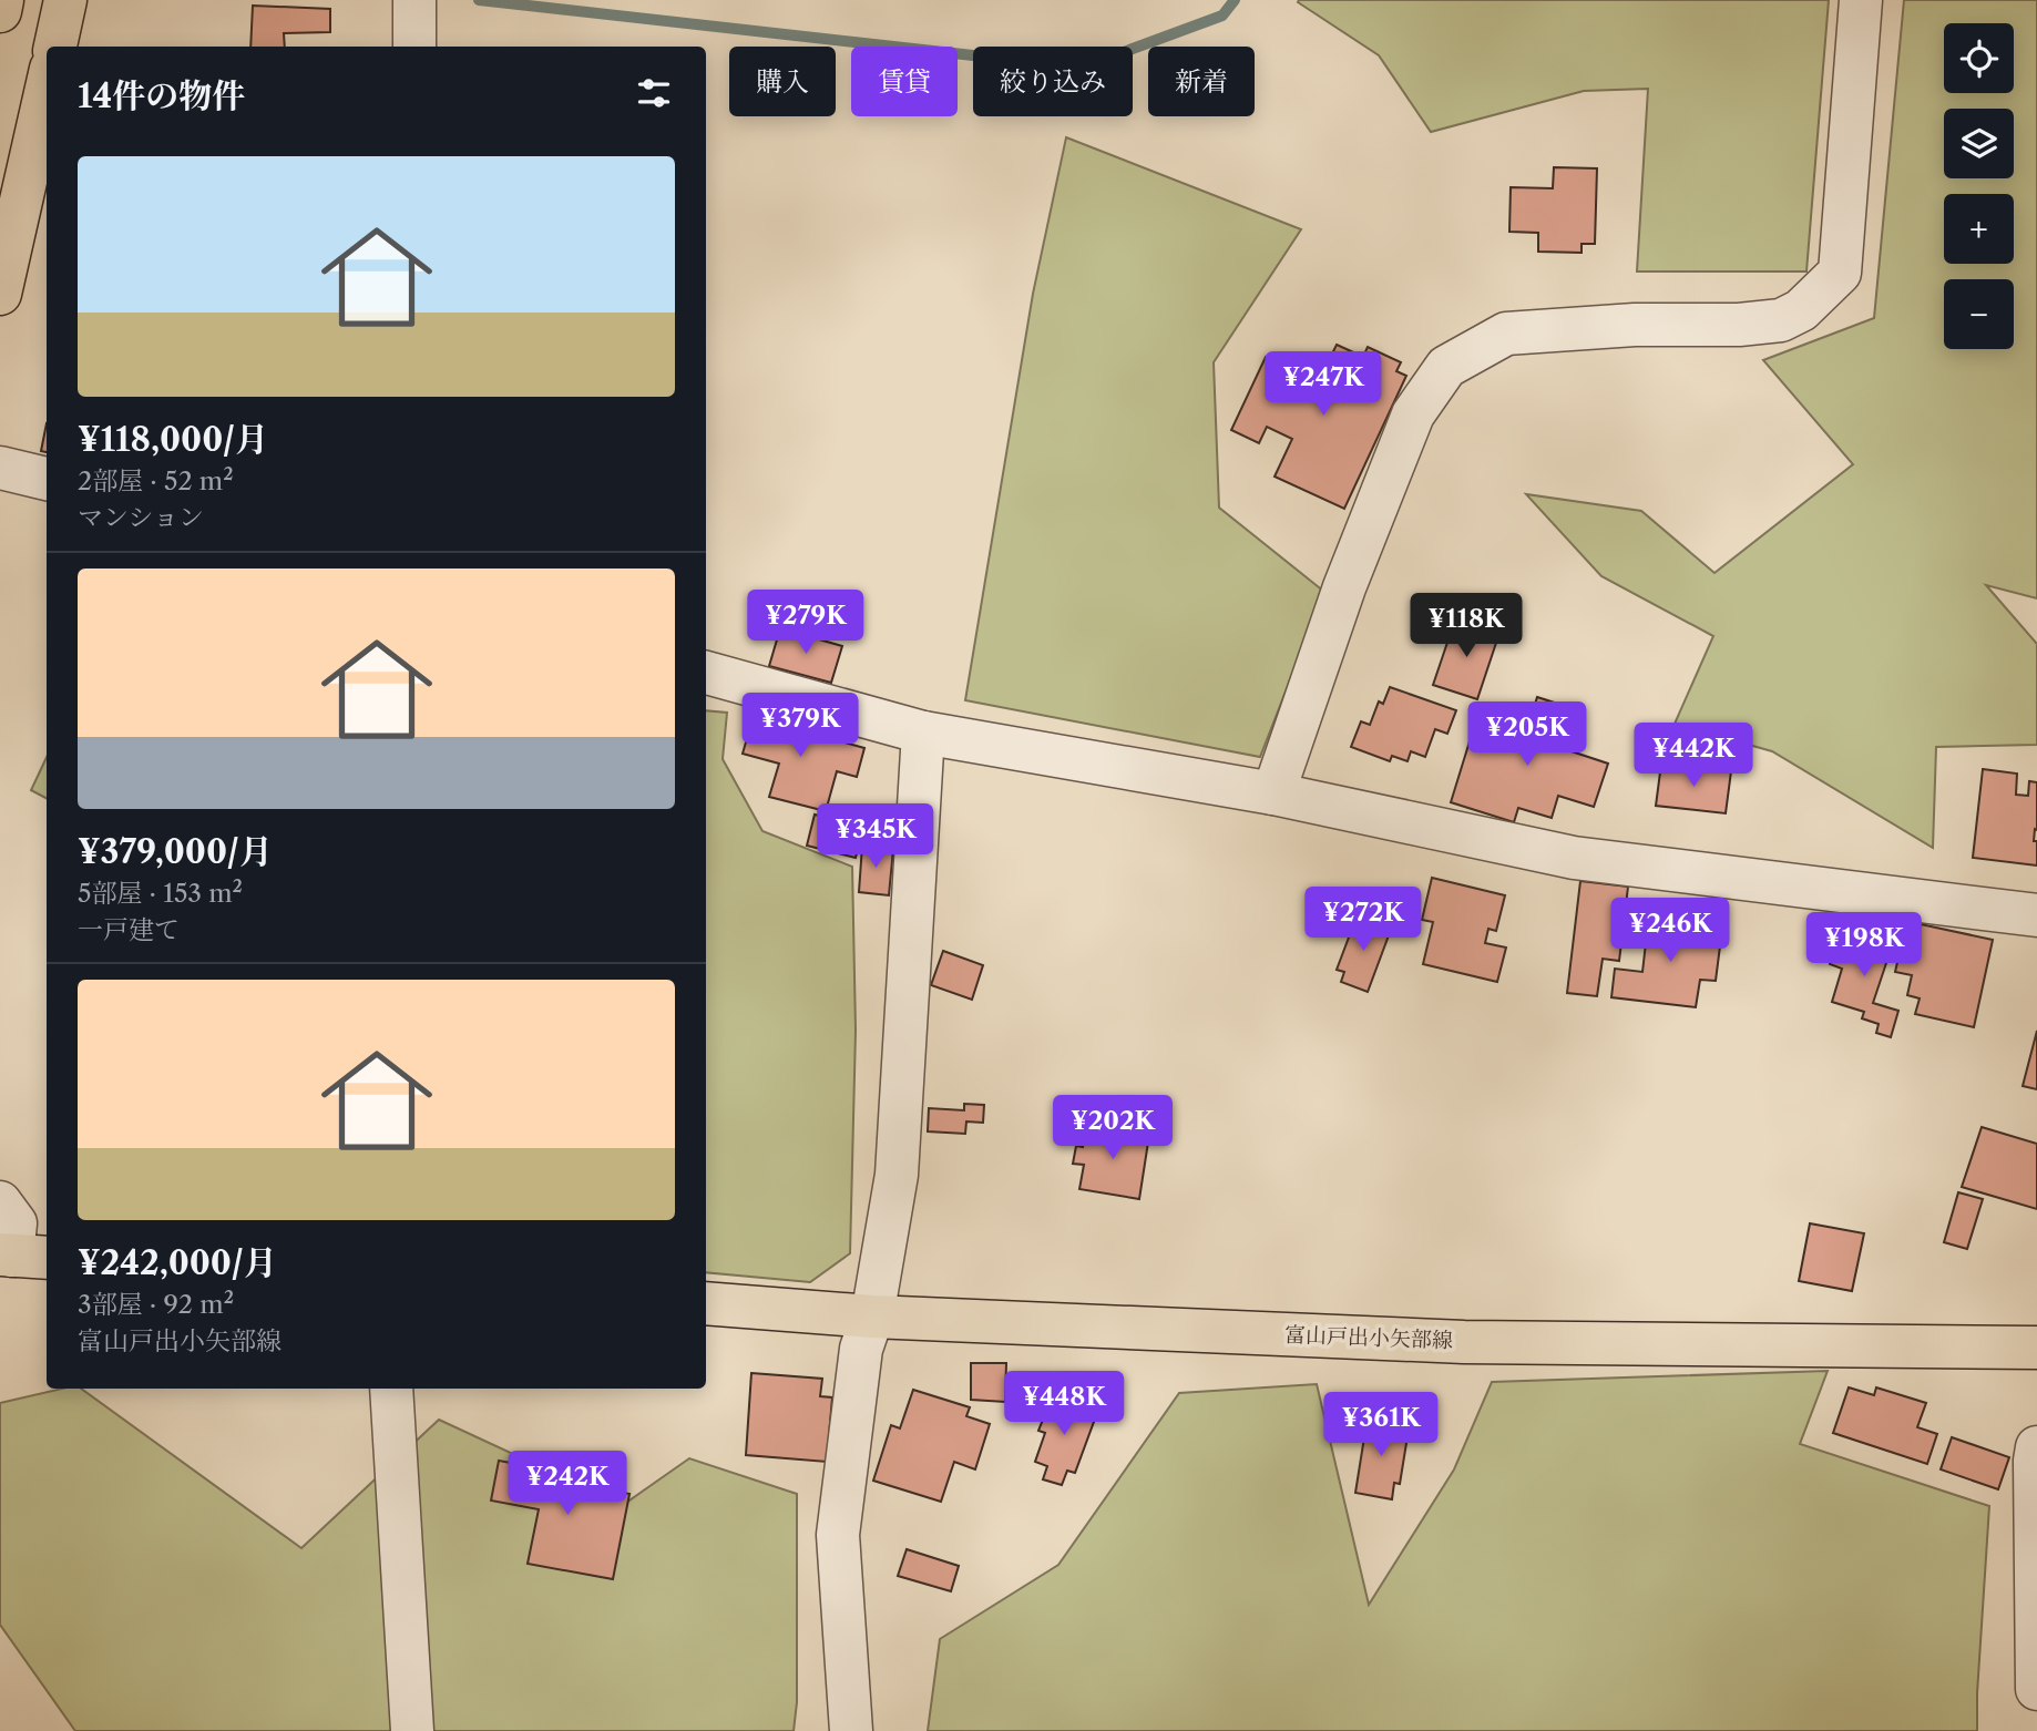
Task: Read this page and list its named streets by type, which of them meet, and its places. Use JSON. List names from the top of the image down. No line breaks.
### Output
{"streets":{"main road":["富山戸出小矢部線"]},"page":{"map_buttons":["+","−"],"chip":["購入","賃貸","絞り込み","新着"],"heading":"14件の物件","list":[{"name":"¥118,000/月","note":"2部屋 · 52 m² · マンション"},{"name":"¥379,000/月","note":"5部屋 · 153 m² · 一戸建て"},{"name":"¥242,000/月","note":"3部屋 · 92 m² · 富山戸出小矢部線"}],"price":["¥247K","¥279K","¥118K","¥379K","¥205K","¥442K","¥345K","¥272K","¥246K","¥198K","¥202K","¥448K","¥361K","¥242K"]}}
